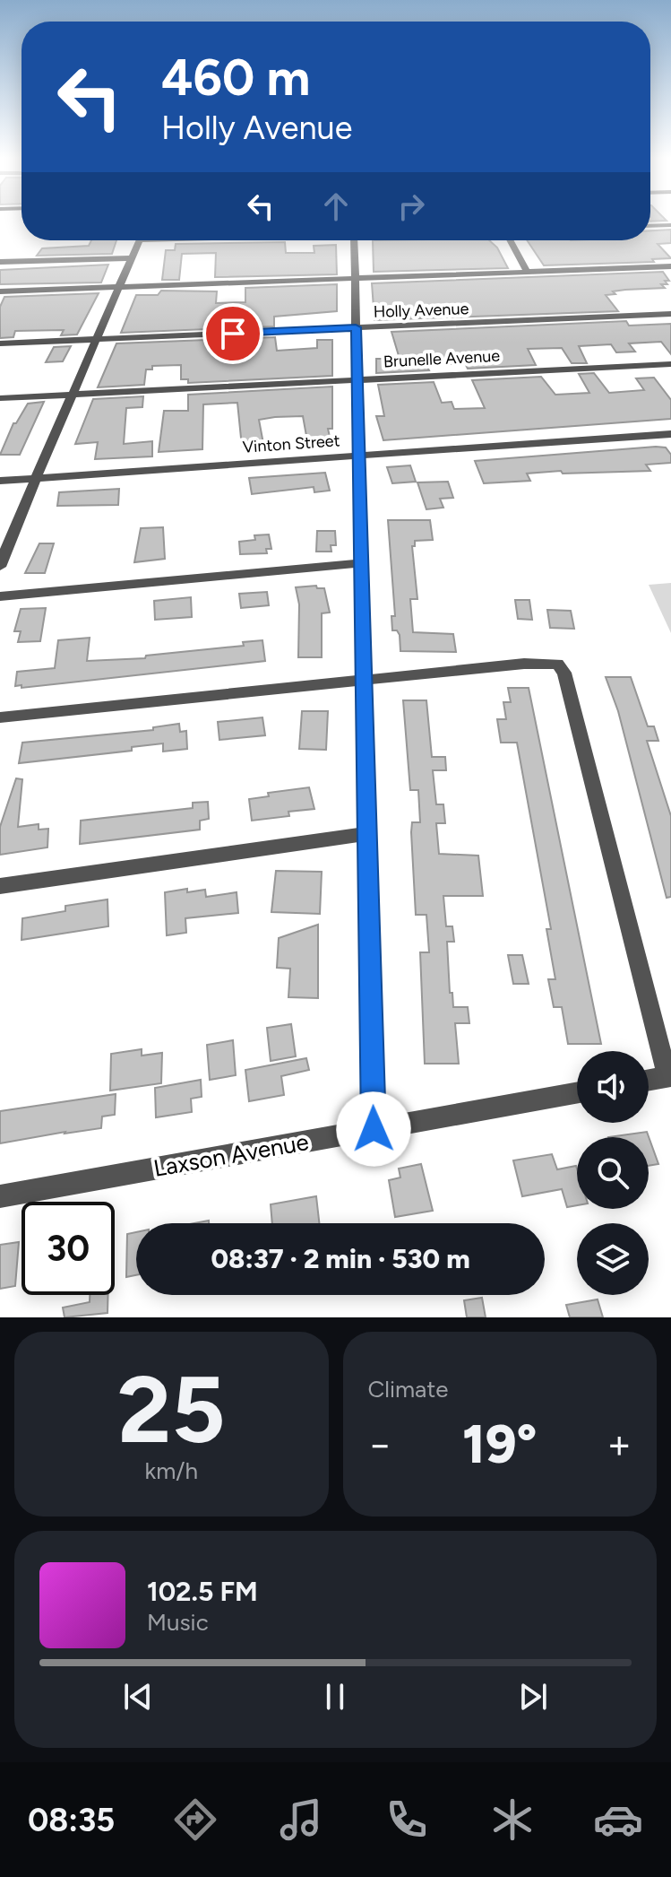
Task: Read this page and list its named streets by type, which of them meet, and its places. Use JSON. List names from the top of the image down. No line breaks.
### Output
{"streets":{"street":["Holly Avenue","Brunelle Avenue","Vinton Street","Laxson Avenue"]},"page":{"turn":["460 m","Holly Avenue"],"limit":"30","trip":"08:37 · 2 min · 530 m","tile":[["25","km/h"],"Climate"],"heat":["−","19°","+"],"song":["102.5 FM","Music"],"tabs":"08:35"}}
